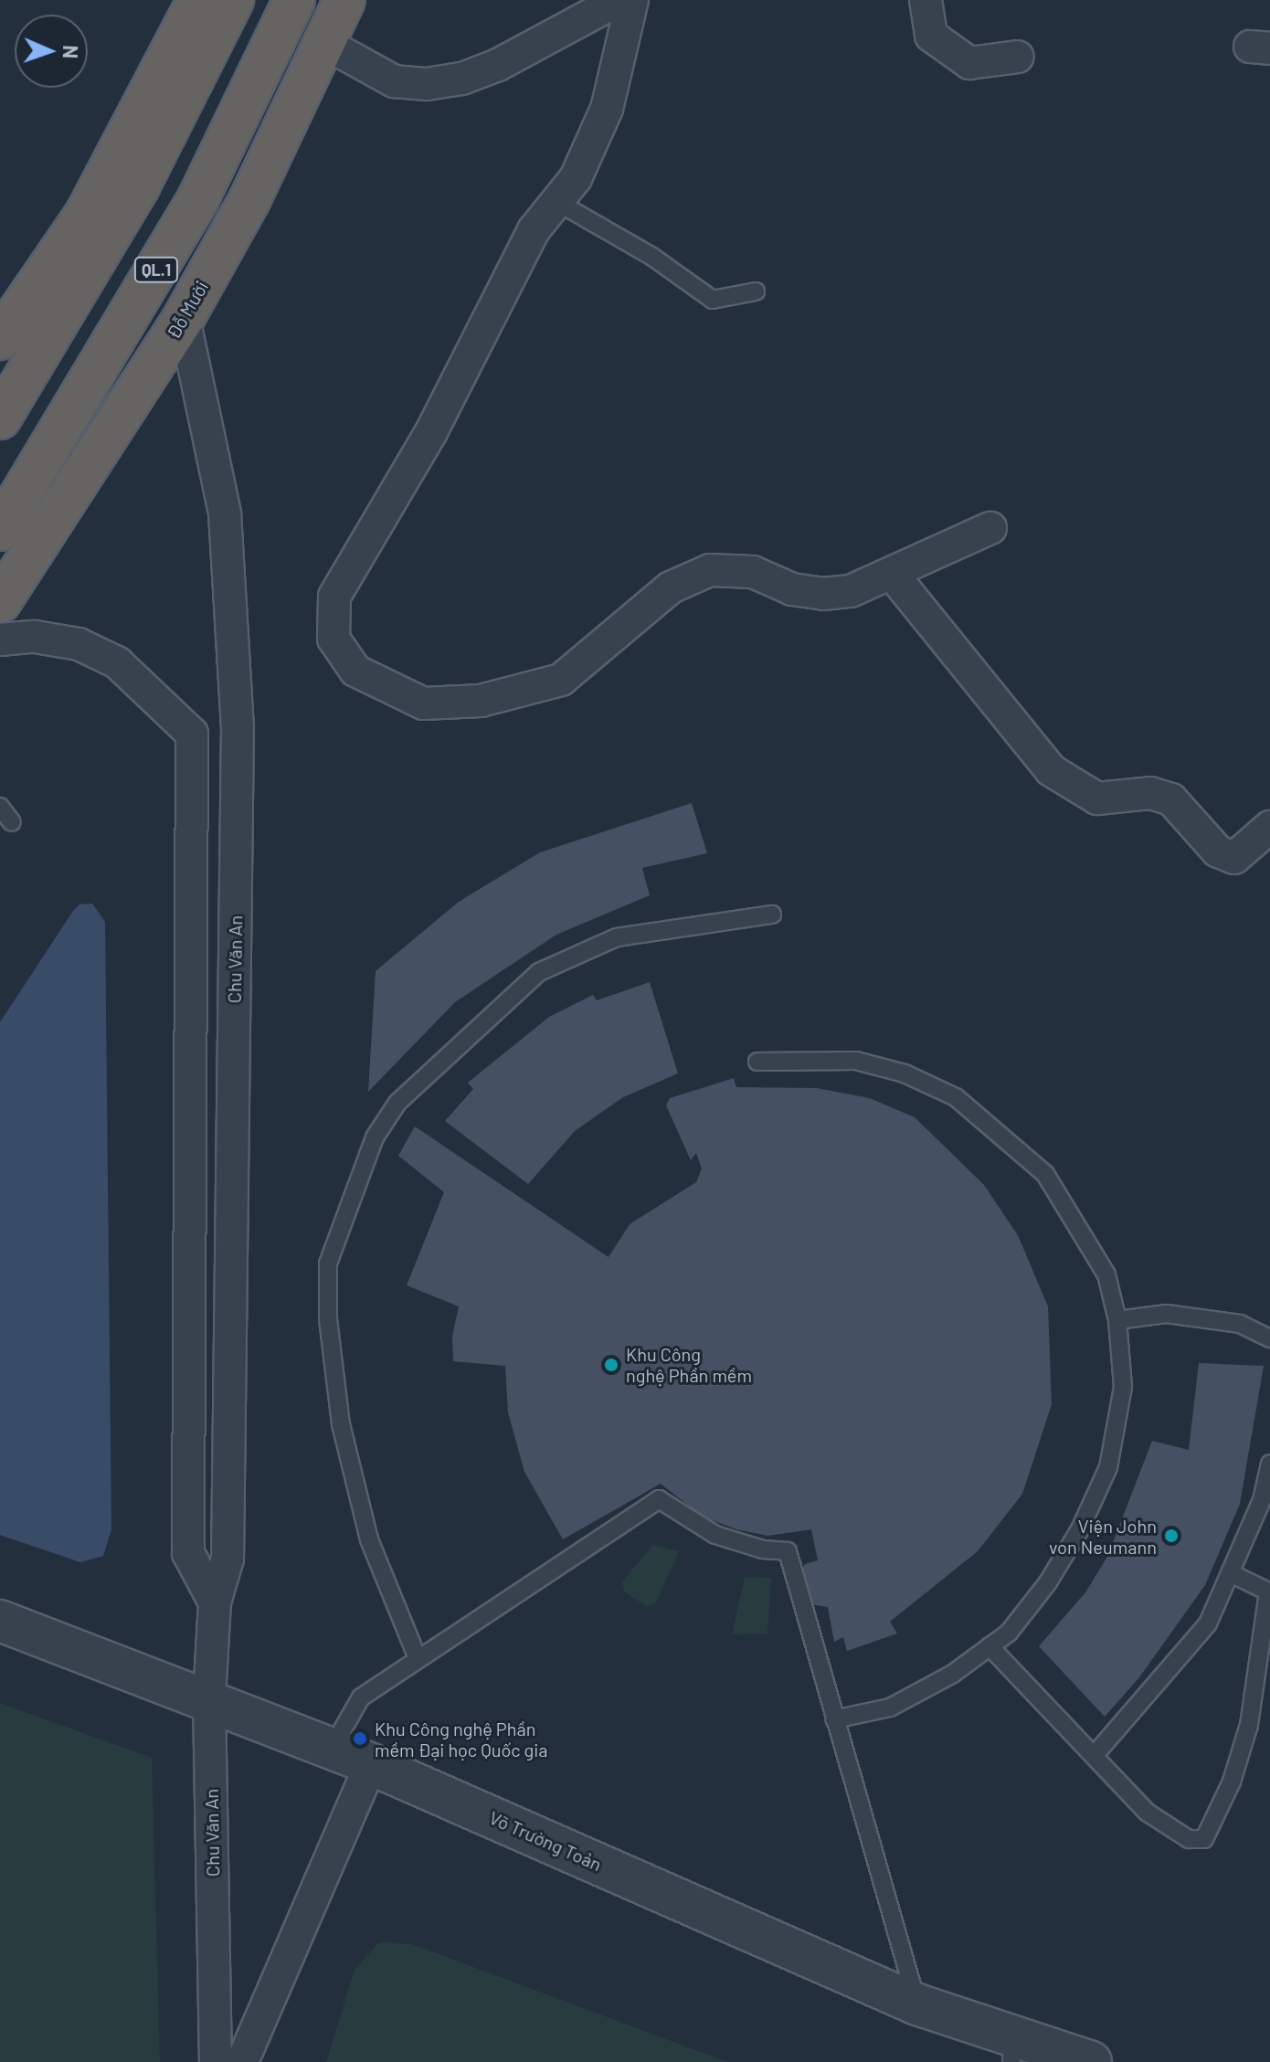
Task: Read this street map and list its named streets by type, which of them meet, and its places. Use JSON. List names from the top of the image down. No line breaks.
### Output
{"streets":{"highway":["QL.1","Đỗ Mười"],"street":["Chu Văn An","Võ Trường Toản"]},"crossings":[["Đỗ Mười","Chu Văn An"],["Chu Văn An","Võ Trường Toản"]],"places":["Khu Công nghệ Phần mềm","Viện John von Neumann","Khu Công nghệ Phần mềm Đại học Quốc gia"],"north":"right"}
